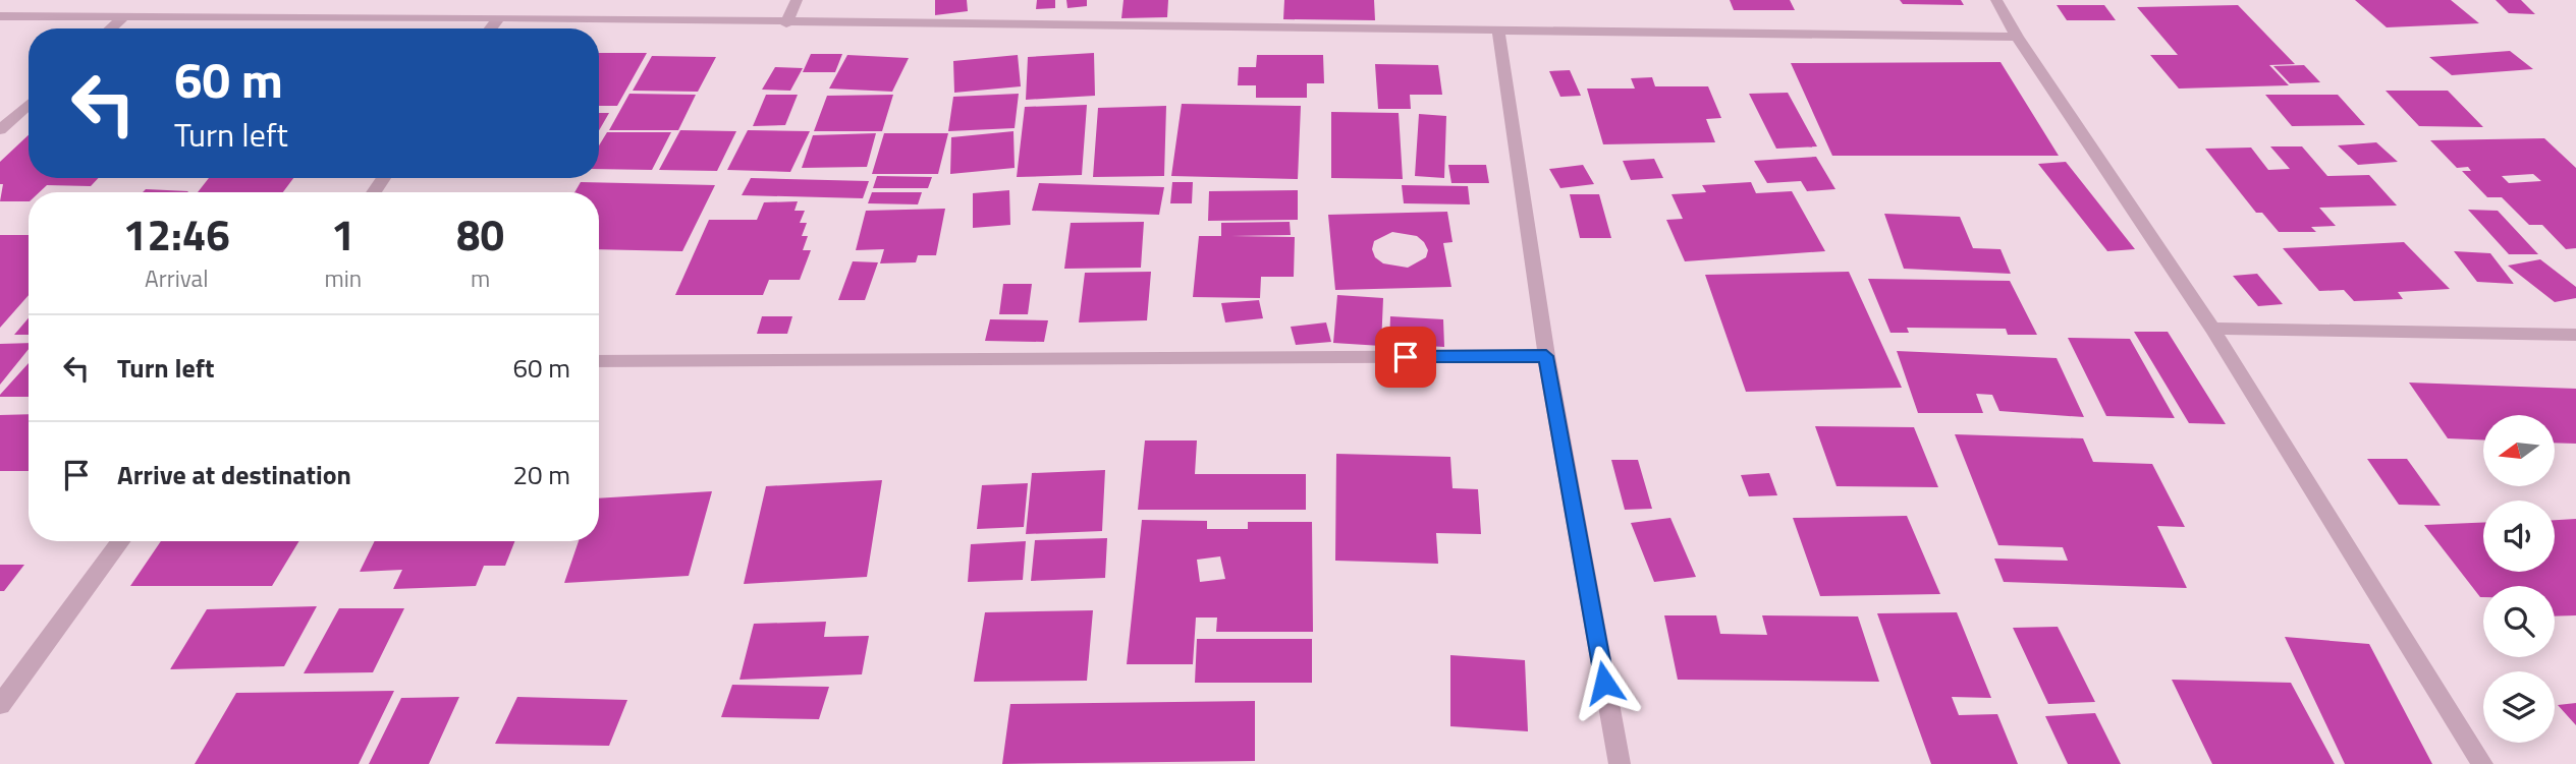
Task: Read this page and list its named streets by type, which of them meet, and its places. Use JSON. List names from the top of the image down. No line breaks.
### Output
{"north":"left","page":{"turn":["60 m","Turn left"],"eta":["12:46","Arrival","1","min","80","m"],"list":[{"name":"Turn left","value":"60 m"},{"name":"Arrive at destination","value":"20 m"}]}}
